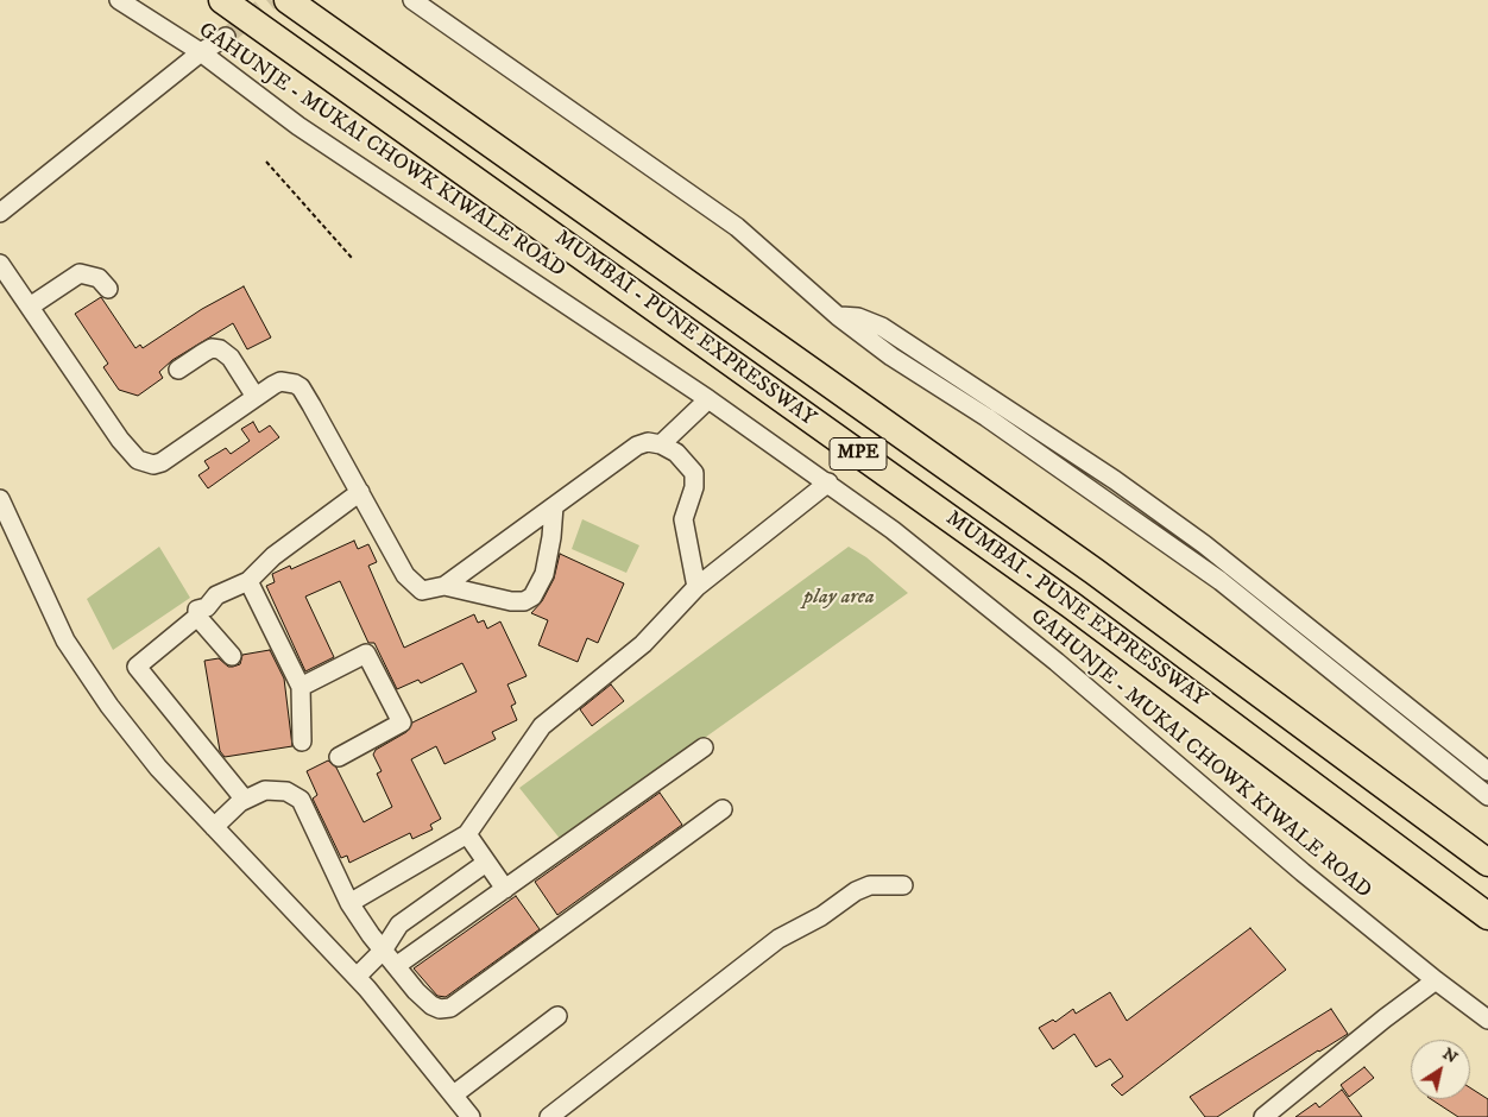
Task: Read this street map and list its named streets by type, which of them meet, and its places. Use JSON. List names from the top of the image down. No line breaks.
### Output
{"streets":{"highway":["MUMBAI - PUNE EXPRESSWAY","MPE"],"street":["GAHUNJE - MUKAI CHOWK KIWALE ROAD"]},"parks":["play area"],"north":"top right"}
